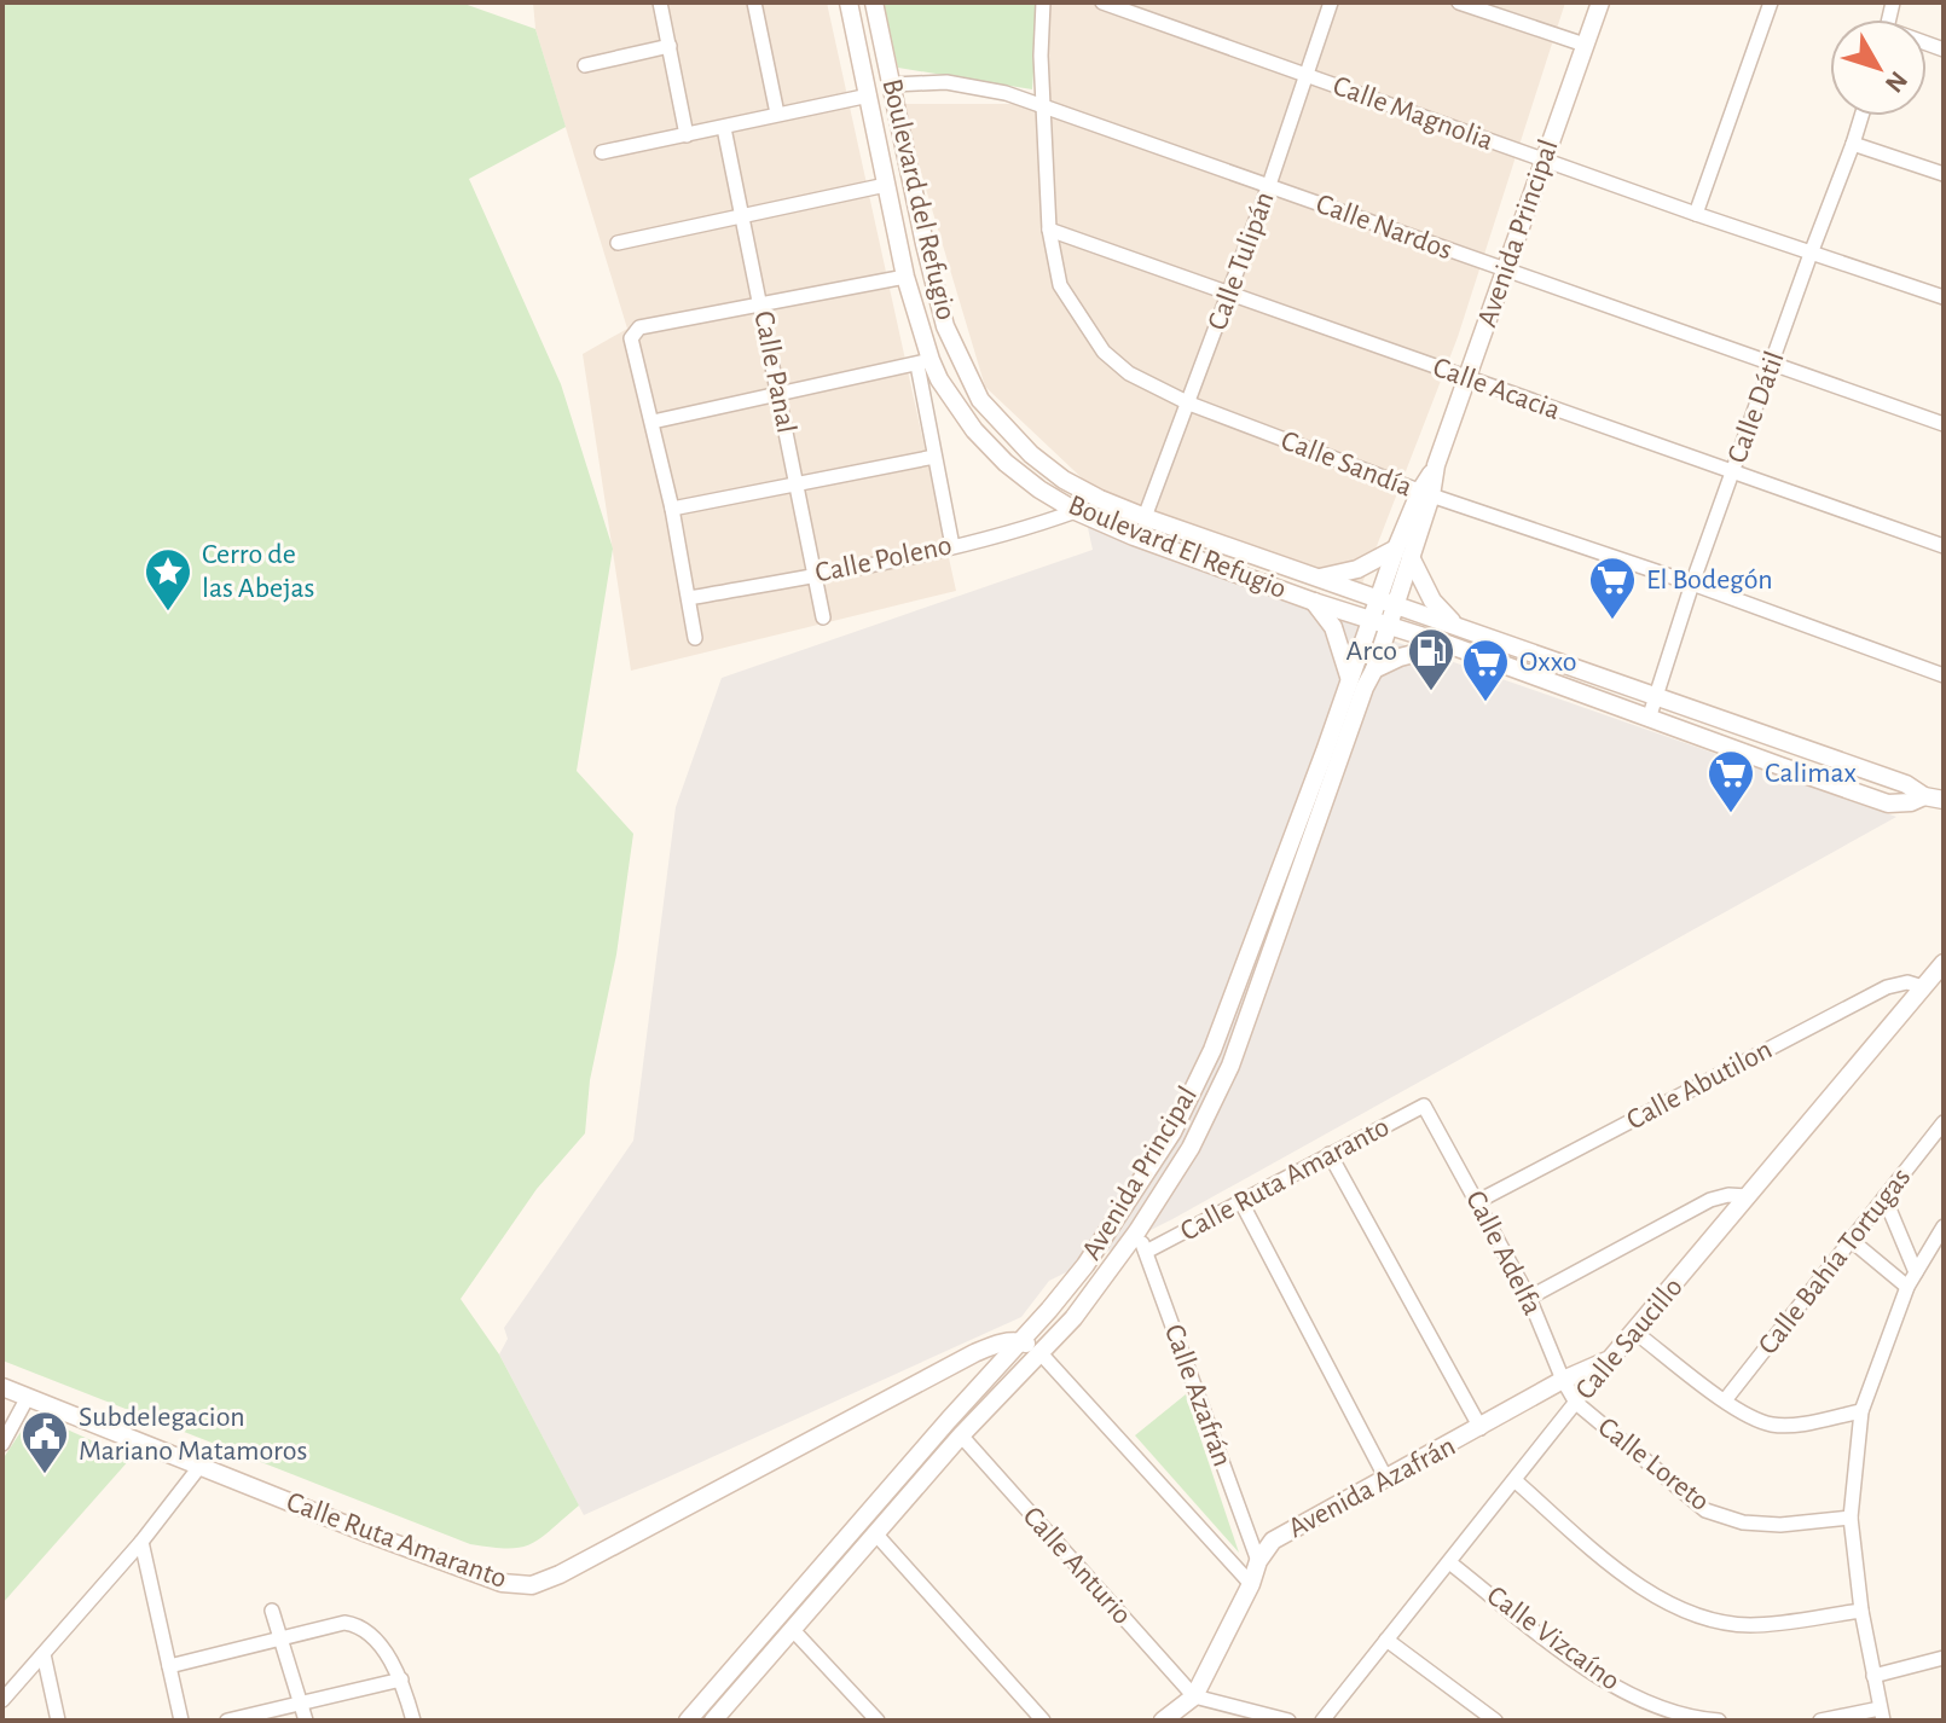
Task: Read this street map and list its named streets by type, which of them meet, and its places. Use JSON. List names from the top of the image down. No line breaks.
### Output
{"streets":{"main road":["Boulevard del Refugio","Avenida Principal","Boulevard El Refugio","Calle Ruta Amaranto","Calle Saucillo","Avenida Azafrán"],"street":["Calle Magnolia","Calle Nardos","Calle Tulipán","Calle Panal","Calle Acacia","Calle Dátil","Calle Sandía","Calle Poleno","Calle Abutilon","Calle Adelfa","Calle Bahía Tortugas","Calle Azafrán","Calle Loreto","Calle Anturio","Calle Vizcaíno"]},"crossings":[["Calle Magnolia","Avenida Principal"],["Calle Magnolia","Calle Tulipán"],["Calle Magnolia","Calle Dátil"],["Boulevard del Refugio","Calle Nardos"],["Boulevard del Refugio","Avenida Principal"],["Boulevard del Refugio","Calle Tulipán"],["Boulevard del Refugio","Calle Dátil"],["Boulevard del Refugio","Boulevard El Refugio"],["Calle Nardos","Avenida Principal"],["Calle Nardos","Calle Tulipán"],["Calle Nardos","Calle Dátil"],["Calle Nardos","Calle Sandía"],["Avenida Principal","Calle Acacia"],["Avenida Principal","Calle Sandía"],["Avenida Principal","Boulevard El Refugio"],["Avenida Principal","Calle Ruta Amaranto"],["Avenida Principal","Calle Azafrán"],["Avenida Principal","Calle Anturio"],["Calle Tulipán","Calle Acacia"],["Calle Tulipán","Calle Sandía"],["Calle Panal","Calle Poleno"],["Calle Acacia","Calle Dátil"],["Calle Acacia","Calle Sandía"],["Calle Dátil","Calle Sandía"],["Boulevard El Refugio","Calle Poleno"],["Calle Abutilon","Calle Adelfa"],["Calle Abutilon","Calle Saucillo"],["Calle Ruta Amaranto","Calle Adelfa"],["Calle Ruta Amaranto","Calle Azafrán"],["Calle Adelfa","Calle Saucillo"],["Calle Adelfa","Calle Loreto"],["Calle Adelfa","Avenida Azafrán"],["Calle Saucillo","Calle Loreto"],["Calle Saucillo","Avenida Azafrán"],["Calle Saucillo","Calle Vizcaíno"],["Calle Azafrán","Avenida Azafrán"],["Avenida Azafrán","Calle Anturio"]],"places":{"place":["Cerro de las Abejas"],"supermarket":["El Bodegón","Oxxo","Calimax"],"fuel station":["Arco"],"public building":["Subdelegacion Mariano Matamoros"]},"north":"bottom right"}
